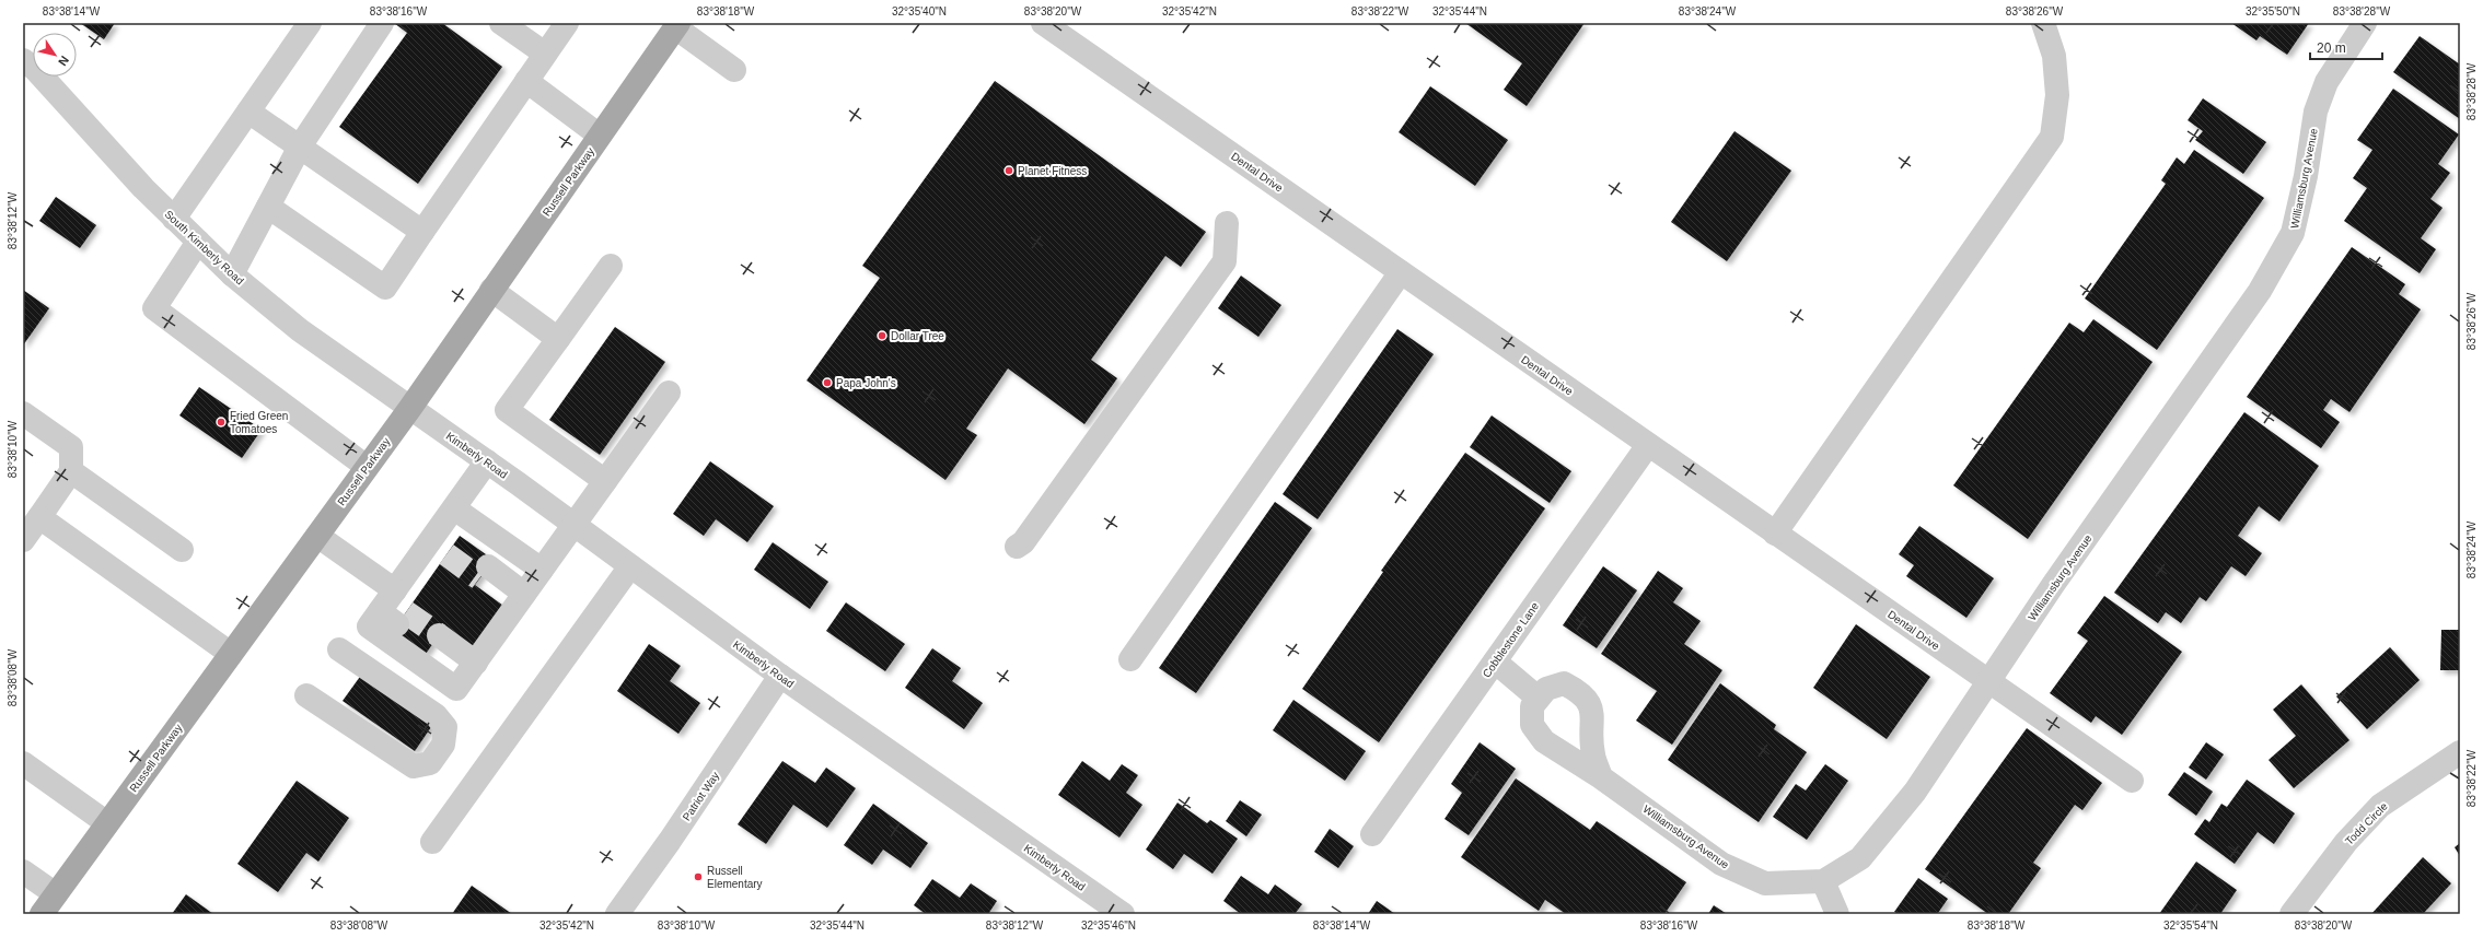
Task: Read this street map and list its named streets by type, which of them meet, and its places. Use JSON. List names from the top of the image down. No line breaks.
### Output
{"streets":{"main road":["Russell Parkway"],"street":["Dental Drive","Williamsburg Avenue","South Kimberly Road","Kimberly Road","Cobblestone Lane","Patriot Way","Todd Circle"]},"crossings":[["Dental Drive","Williamsburg Avenue"],["Dental Drive","Cobblestone Lane"],["Russell Parkway","South Kimberly Road"],["Russell Parkway","Kimberly Road"],["South Kimberly Road","Kimberly Road"],["Kimberly Road","Patriot Way"]],"places":["Planet Fitness","Dollar Tree","Papa John's","Fried Green Tomatoes","Russell Elementary"],"scale_bar":"20 m","north":"bottom right","coordinates":["83°38'14\"W","83°38'16\"W","83°38'18\"W","32°35'40\"N","83°38'20\"W","32°35'42\"N","83°38'22\"W","32°35'44\"N","83°38'24\"W","83°38'26\"W","32°35'50\"N","83°38'28\"W","83°38'12\"W","83°38'10\"W","83°38'08\"W","32°35'46\"N","32°35'54\"N"]}
